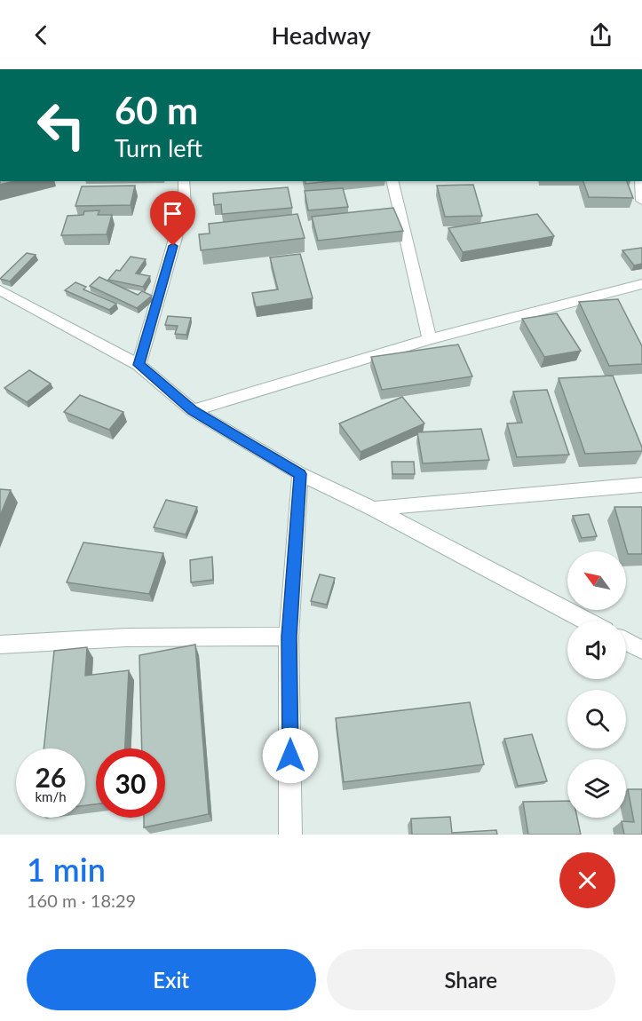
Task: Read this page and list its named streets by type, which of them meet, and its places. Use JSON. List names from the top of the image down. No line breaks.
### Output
{"north":"top left","page":{"header":"Headway","turn":["60 m","Turn left"],"speed":"26 km/h","limit":"30","heading":["1 min","160 m · 18:29"],"buttons":["Exit","Share"]}}
